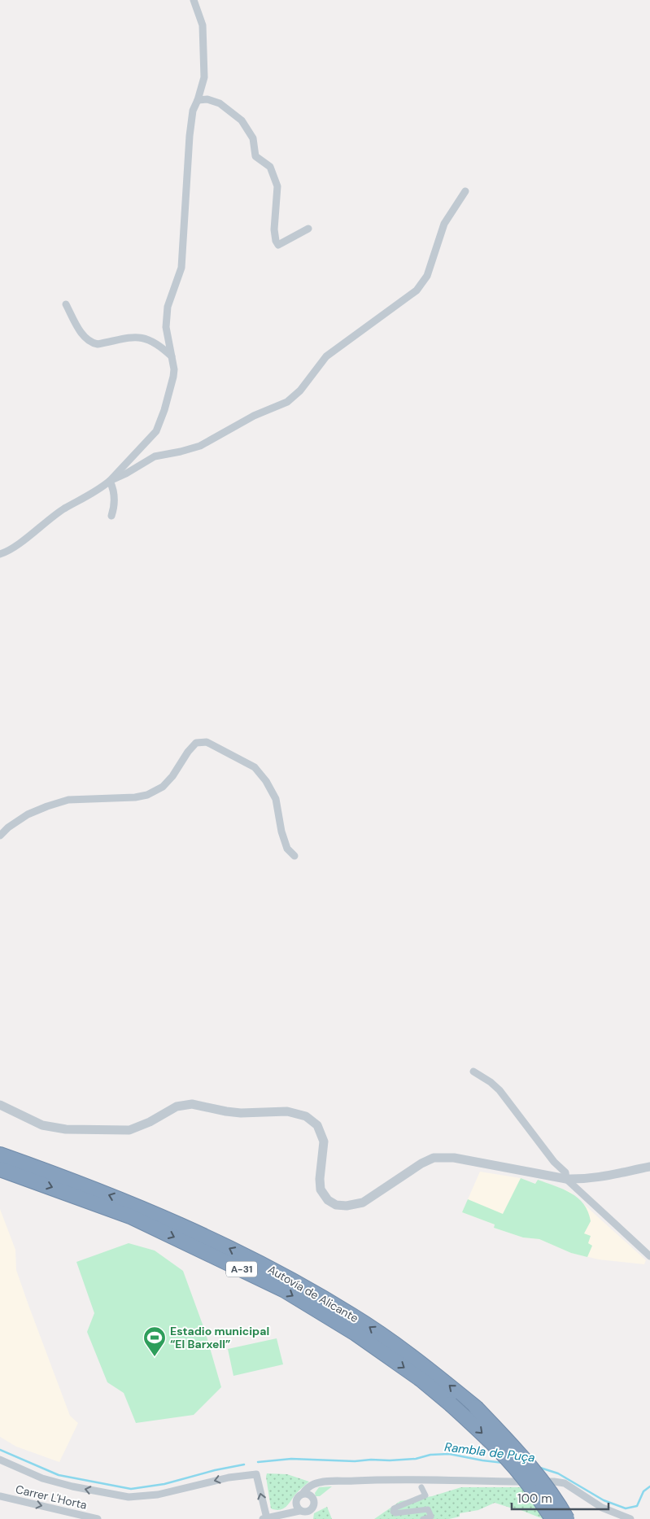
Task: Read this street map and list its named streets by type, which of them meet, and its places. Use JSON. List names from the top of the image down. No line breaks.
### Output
{"streets":{"highway":["A-31","Autovía de Alicante"],"street":["Carrer L'Horta"]},"one_way":["Carrer L'Horta"],"water":["Rambla de Puça"],"places":{"sports":["Estadio municipal “El Barxell”"]},"scale_bar":"100 m"}
